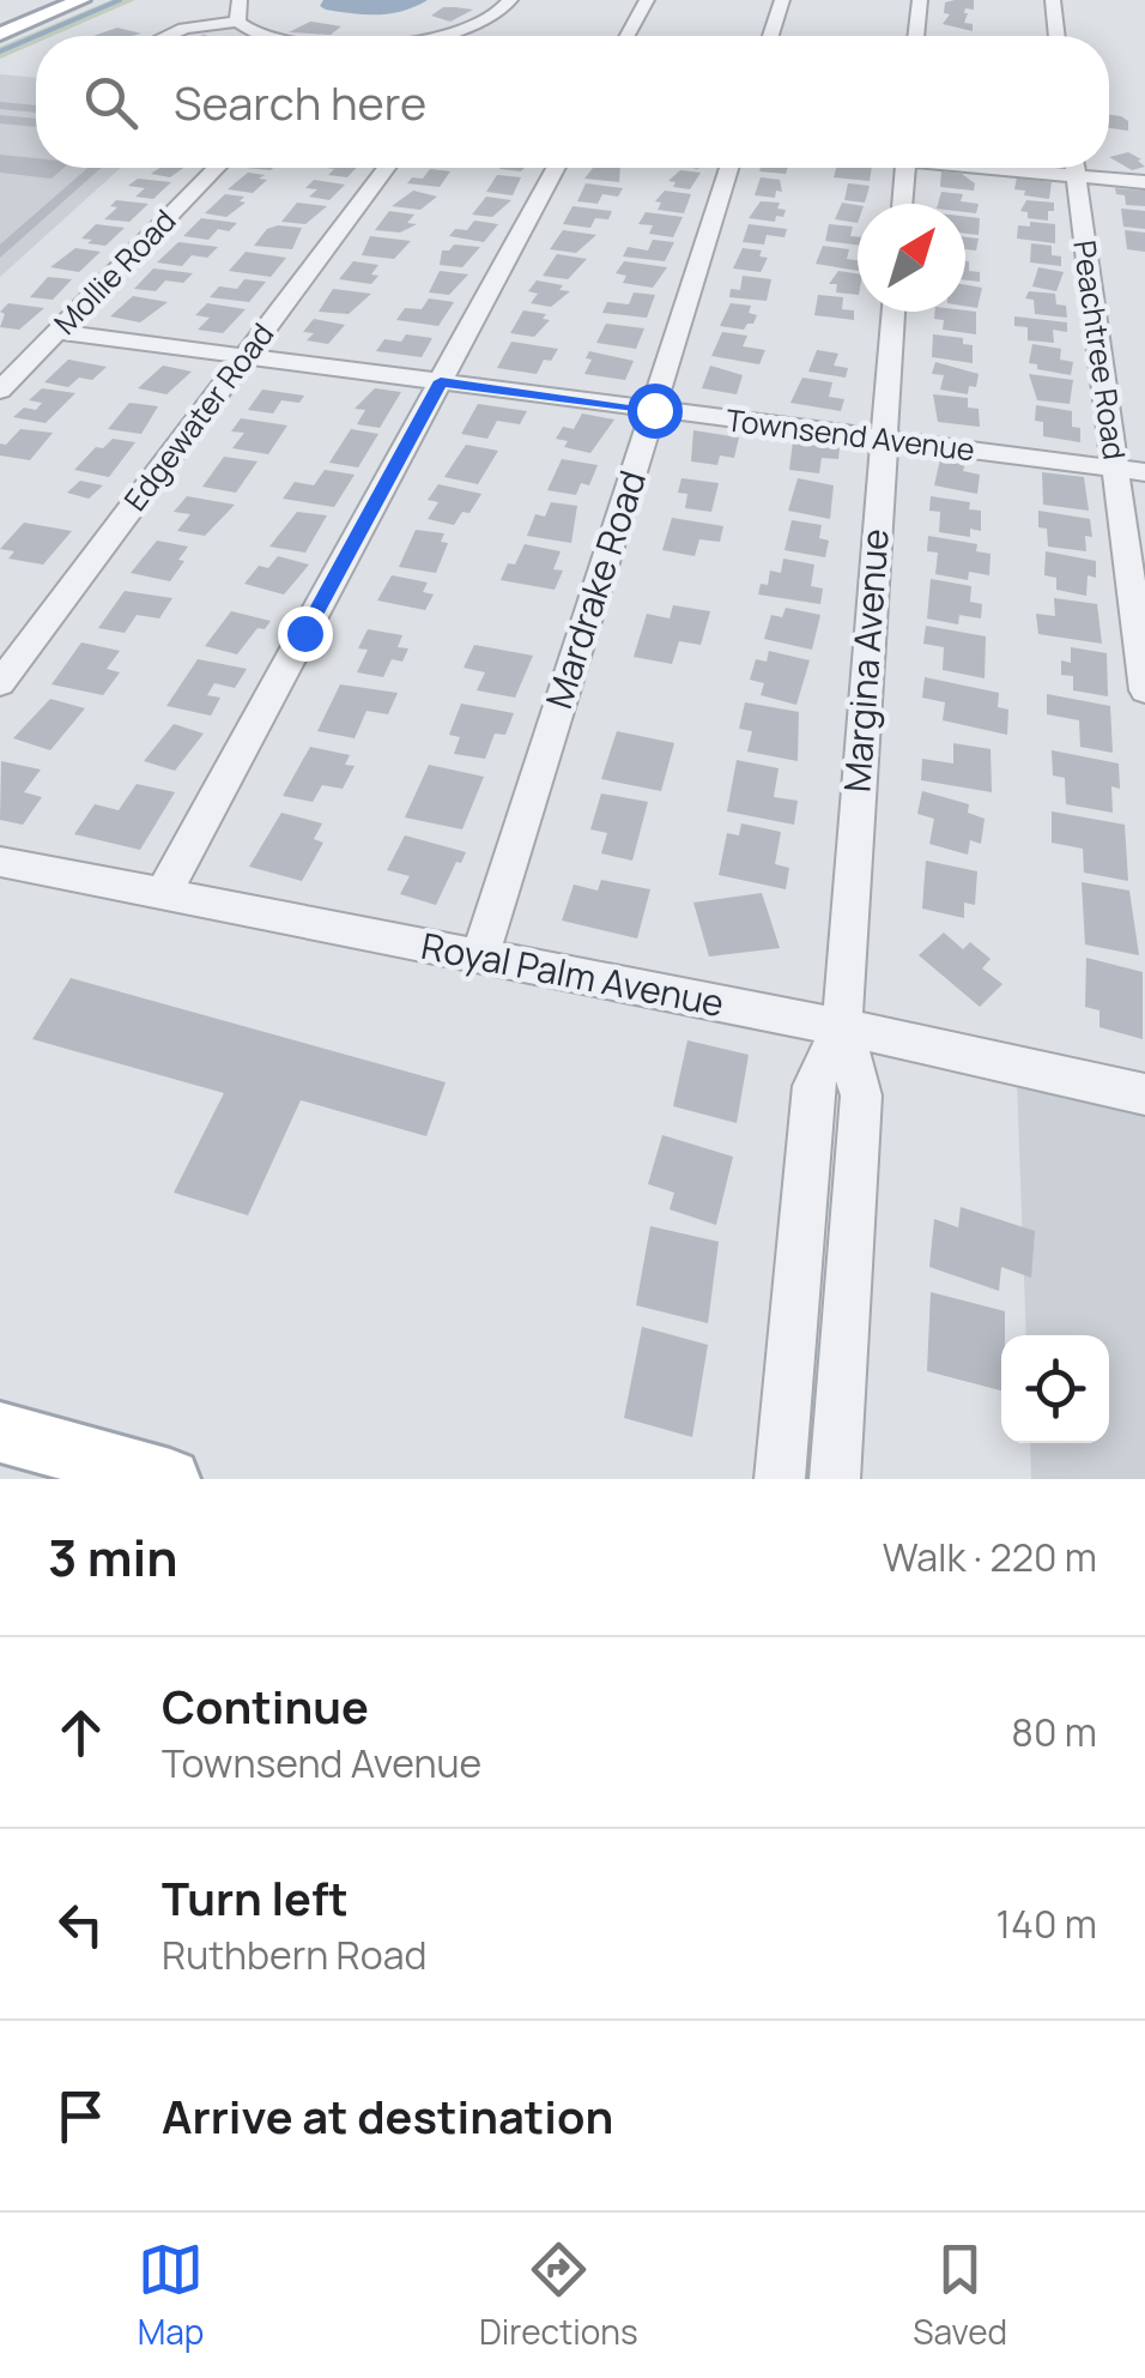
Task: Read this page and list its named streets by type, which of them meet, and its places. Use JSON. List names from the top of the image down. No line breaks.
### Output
{"streets":{"street":["Mollie Road","Peachtree Road","Edgewater Road","Townsend Avenue","Mardrake Road","Margina Avenue","Royal Palm Avenue"]},"crossings":[["Mollie Road","Townsend Avenue"],["Peachtree Road","Townsend Avenue"],["Edgewater Road","Townsend Avenue"],["Townsend Avenue","Mardrake Road"],["Townsend Avenue","Margina Avenue"],["Mardrake Road","Royal Palm Avenue"],["Margina Avenue","Royal Palm Avenue"]],"north":"top right","page":{"search":"Search here","heading":["3 min","Walk · 220 m"],"list":[["Continue","Townsend Avenue","80 m"],["Turn left","Ruthbern Road","140 m"],"Arrive at destination"],"nav":["Map","Directions","Saved"]}}
